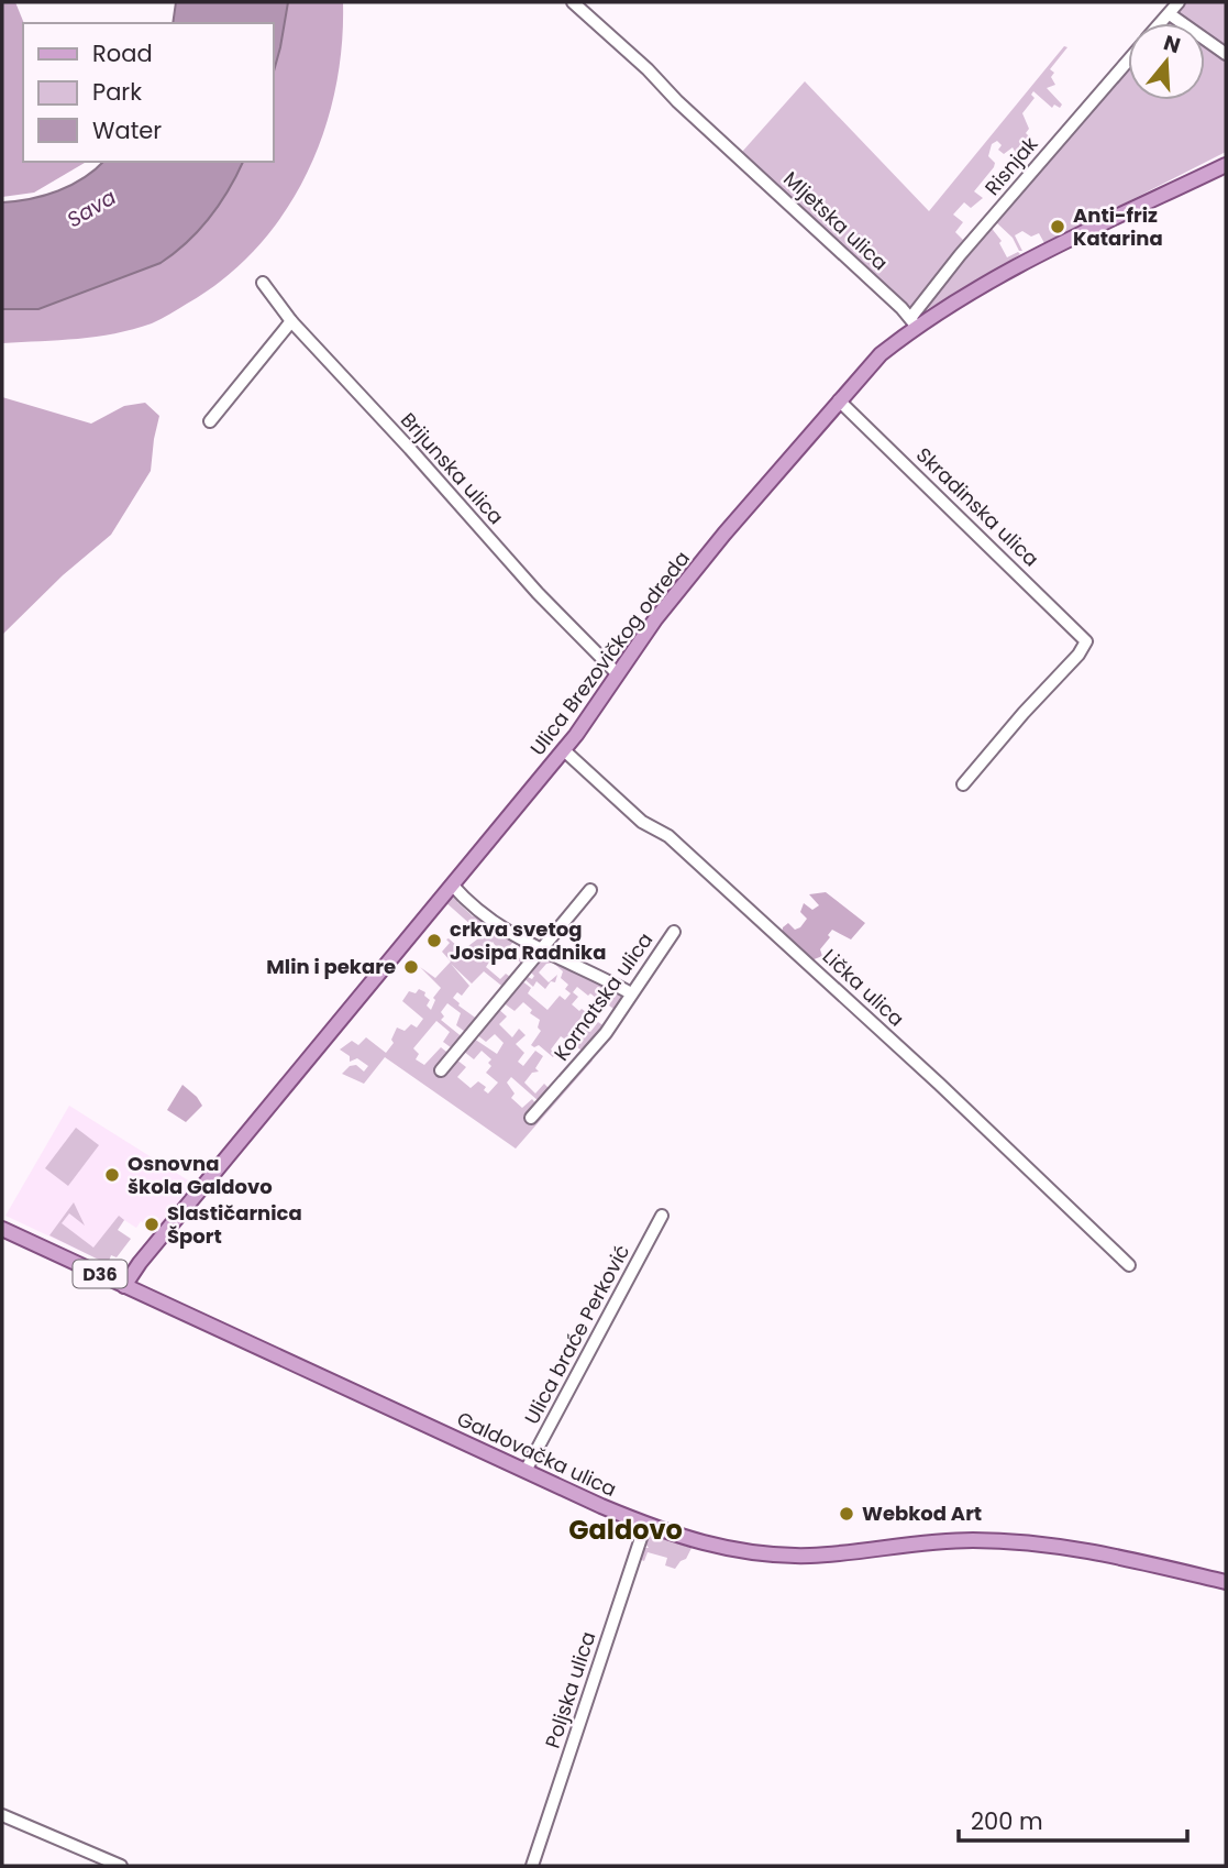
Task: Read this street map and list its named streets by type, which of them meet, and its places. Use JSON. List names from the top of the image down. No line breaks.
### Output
{"streets":{"main road":["Ulica Brezovičkog odreda","D36","Galdovačka ulica"],"street":["Risnjak","Mljetska ulica","Brijunska ulica","Skradinska ulica","Lička ulica","Kornatska ulica","Ulica braće Perković","Poljska ulica"]},"crossings":[["Risnjak","Mljetska ulica"],["Risnjak","Ulica Brezovičkog odreda"],["Mljetska ulica","Ulica Brezovičkog odreda"],["Brijunska ulica","Ulica Brezovičkog odreda"],["Skradinska ulica","Ulica Brezovičkog odreda"],["Ulica Brezovičkog odreda","Lička ulica"],["Ulica Brezovičkog odreda","Galdovačka ulica"],["Ulica braće Perković","Galdovačka ulica"],["Galdovačka ulica","Poljska ulica"]],"districts":["Galdovo"],"water":["Sava"],"places":["Anti-friz Katarina","crkva svetog Josipa Radnika","Mlin i pekare","Osnovna škola Galdovo","Slastičarnica Šport","Webkod Art"],"legend":["Road","Park","Water"],"scale_bar":"200 m","north":"top"}
